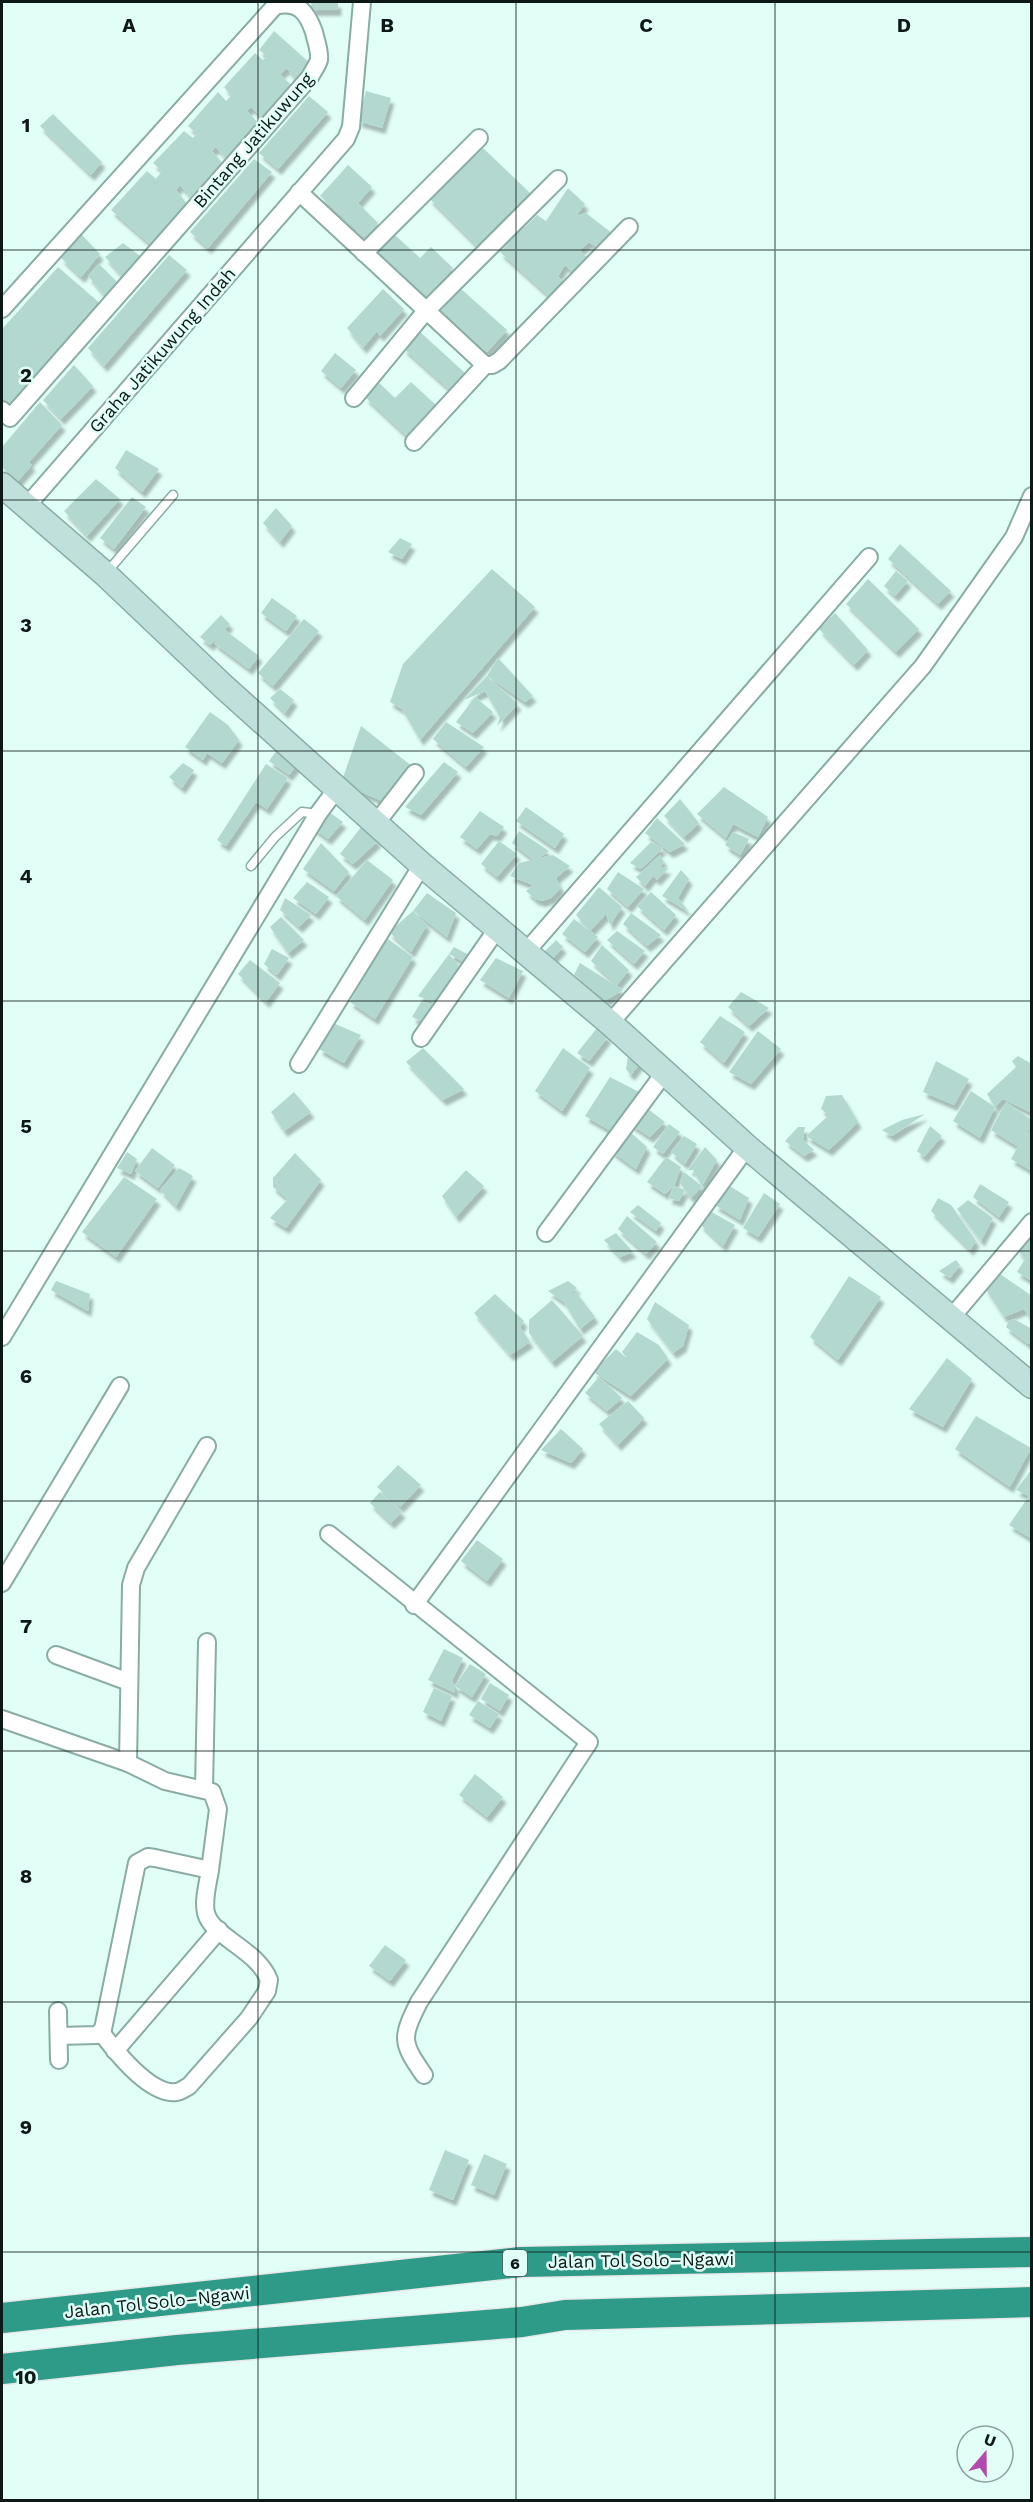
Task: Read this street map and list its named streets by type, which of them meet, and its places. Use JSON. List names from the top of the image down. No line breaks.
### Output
{"streets":{"highway":["Jalan Tol Solo–Ngawi","6"],"street":["Bintang Jatikuwung","Graha Jatikuwung Indah"]},"north":"top","grid":{"columns":["A","B","C","D"],"rows":["1","2","3","4","5","6","7","8","9","10"]}}
